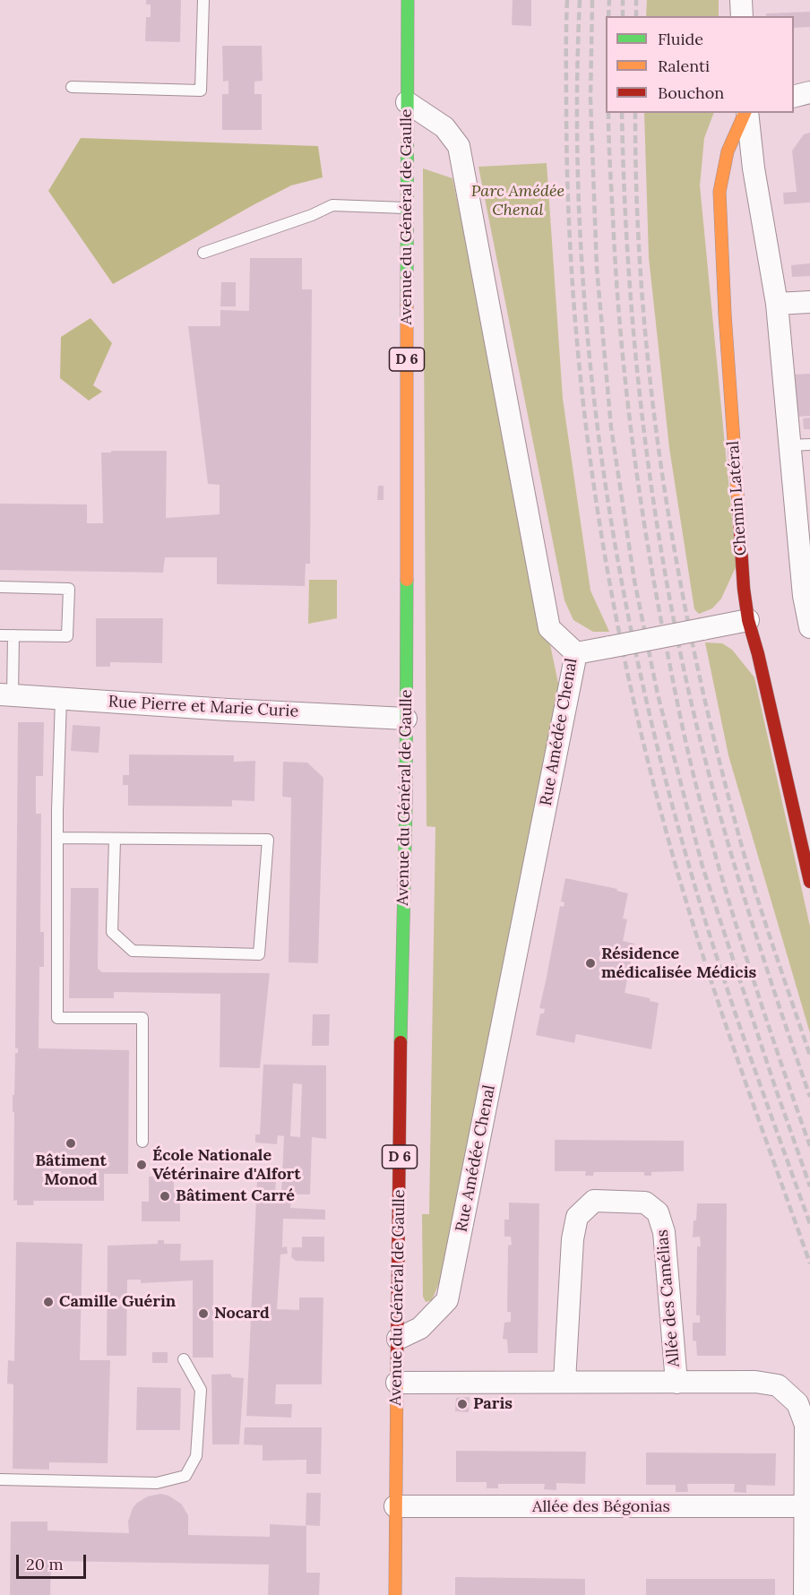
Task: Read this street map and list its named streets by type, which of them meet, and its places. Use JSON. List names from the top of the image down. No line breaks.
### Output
{"streets":{"main road":["Avenue du Général de Gaulle","D 6","Chemin Latéral"],"street":["Rue Pierre et Marie Curie","Rue Amédée Chenal","Allée des Camélias","Allée des Bégonias"]},"crossings":[["Avenue du Général de Gaulle","Rue Pierre et Marie Curie"],["Avenue du Général de Gaulle","Rue Amédée Chenal"],["Avenue du Général de Gaulle","Allée des Camélias"],["Avenue du Général de Gaulle","Allée des Bégonias"],["Allée des Camélias","Allée des Bégonias"]],"parks":["Parc Amédée Chenal"],"places":["Résidence médicalisée Médicis","Bâtiment Monod","École Nationale Vétérinaire d'Alfort","Bâtiment Carré","Camille Guérin","Nocard","Paris"],"legend":["Fluide","Ralenti","Bouchon"],"scale_bar":"20 m"}
